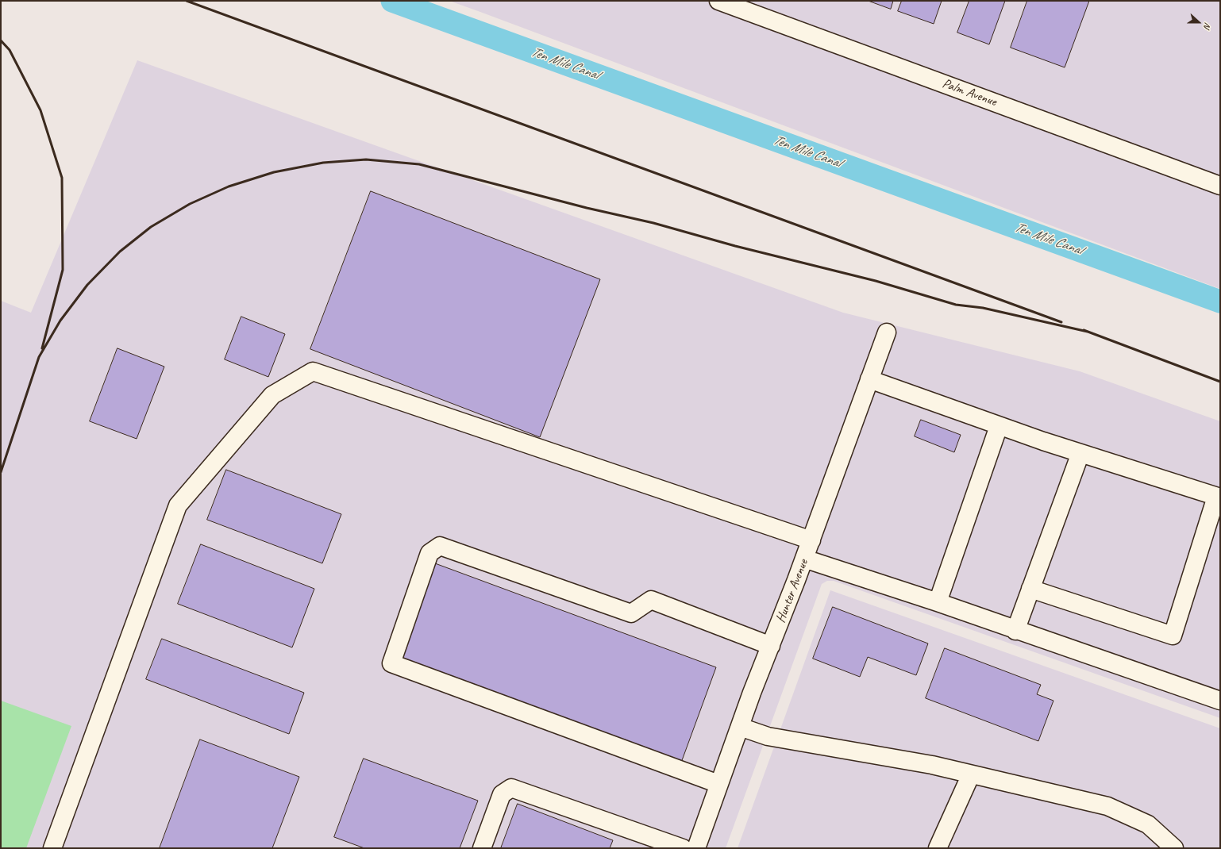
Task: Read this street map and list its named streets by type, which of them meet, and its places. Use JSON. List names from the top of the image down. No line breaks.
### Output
{"streets":{"street":["Palm Avenue","Hunter Avenue"]},"water":["Ten Mile Canal"],"north":"right"}
